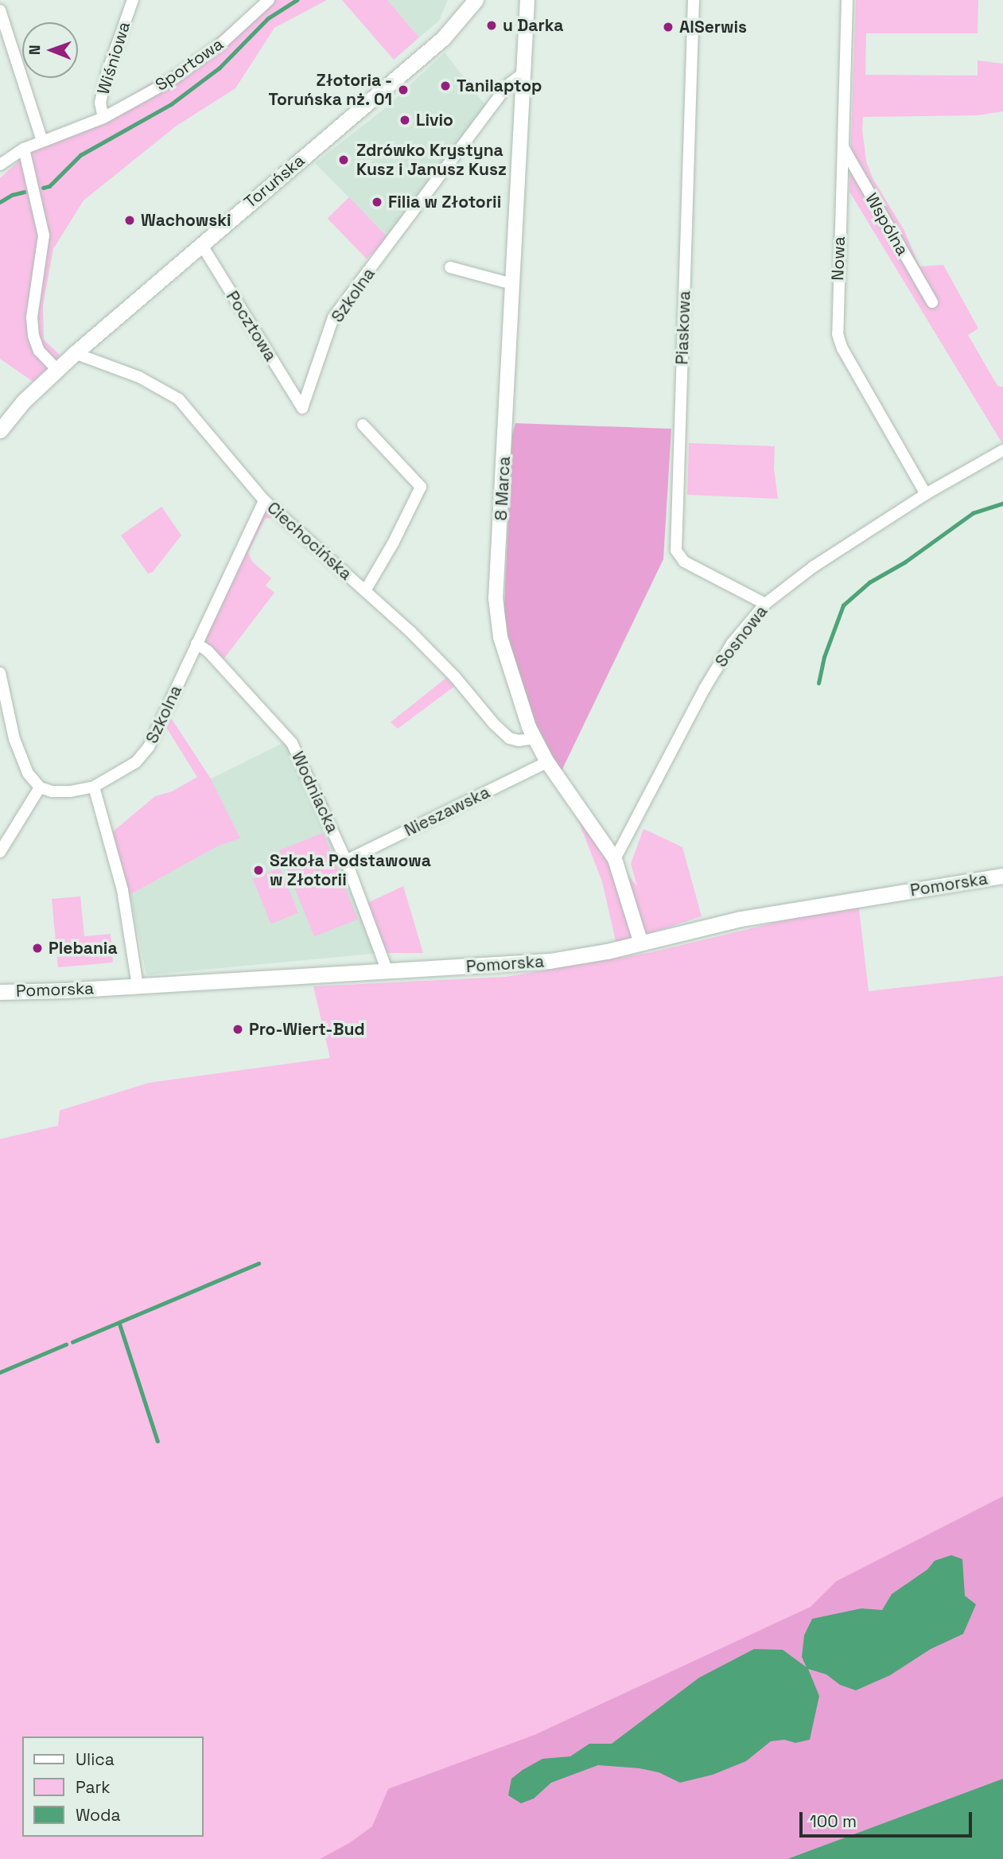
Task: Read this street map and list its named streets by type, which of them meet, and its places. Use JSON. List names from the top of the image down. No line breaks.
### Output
{"streets":{"main road":["Toruńska","Pomorska"],"street":["Wiśniowa","Sportowa","Wspólna","Nowa","Szkolna","Pocztowa","Piaskowa","8 Marca","Ciechocińska","Sosnowa","Wodniacka","Nieszawska"]},"crossings":[["Wiśniowa","Sportowa"],["Toruńska","Pocztowa"],["Toruńska","Ciechocińska"],["Wspólna","Nowa"],["Nowa","Sosnowa"],["Szkolna","Pocztowa"],["Szkolna","8 Marca"],["Szkolna","Ciechocińska"],["Szkolna","Wodniacka"],["Piaskowa","Sosnowa"],["8 Marca","Ciechocińska"],["8 Marca","Sosnowa"],["8 Marca","Nieszawska"],["8 Marca","Pomorska"],["Wodniacka","Nieszawska"],["Wodniacka","Pomorska"]],"places":["u Darka","AlSerwis","Tanilaptop","Złotoria - Toruńska nż. 01","Livio","Zdrówko Krystyna Kusz i Janusz Kusz","Filia w Złotorii","Wachowski","Szkoła Podstawowa w Złotorii","Plebania","Pro-Wiert-Bud"],"legend":["Ulica","Park","Woda"],"scale_bar":"100 m","north":"left"}
